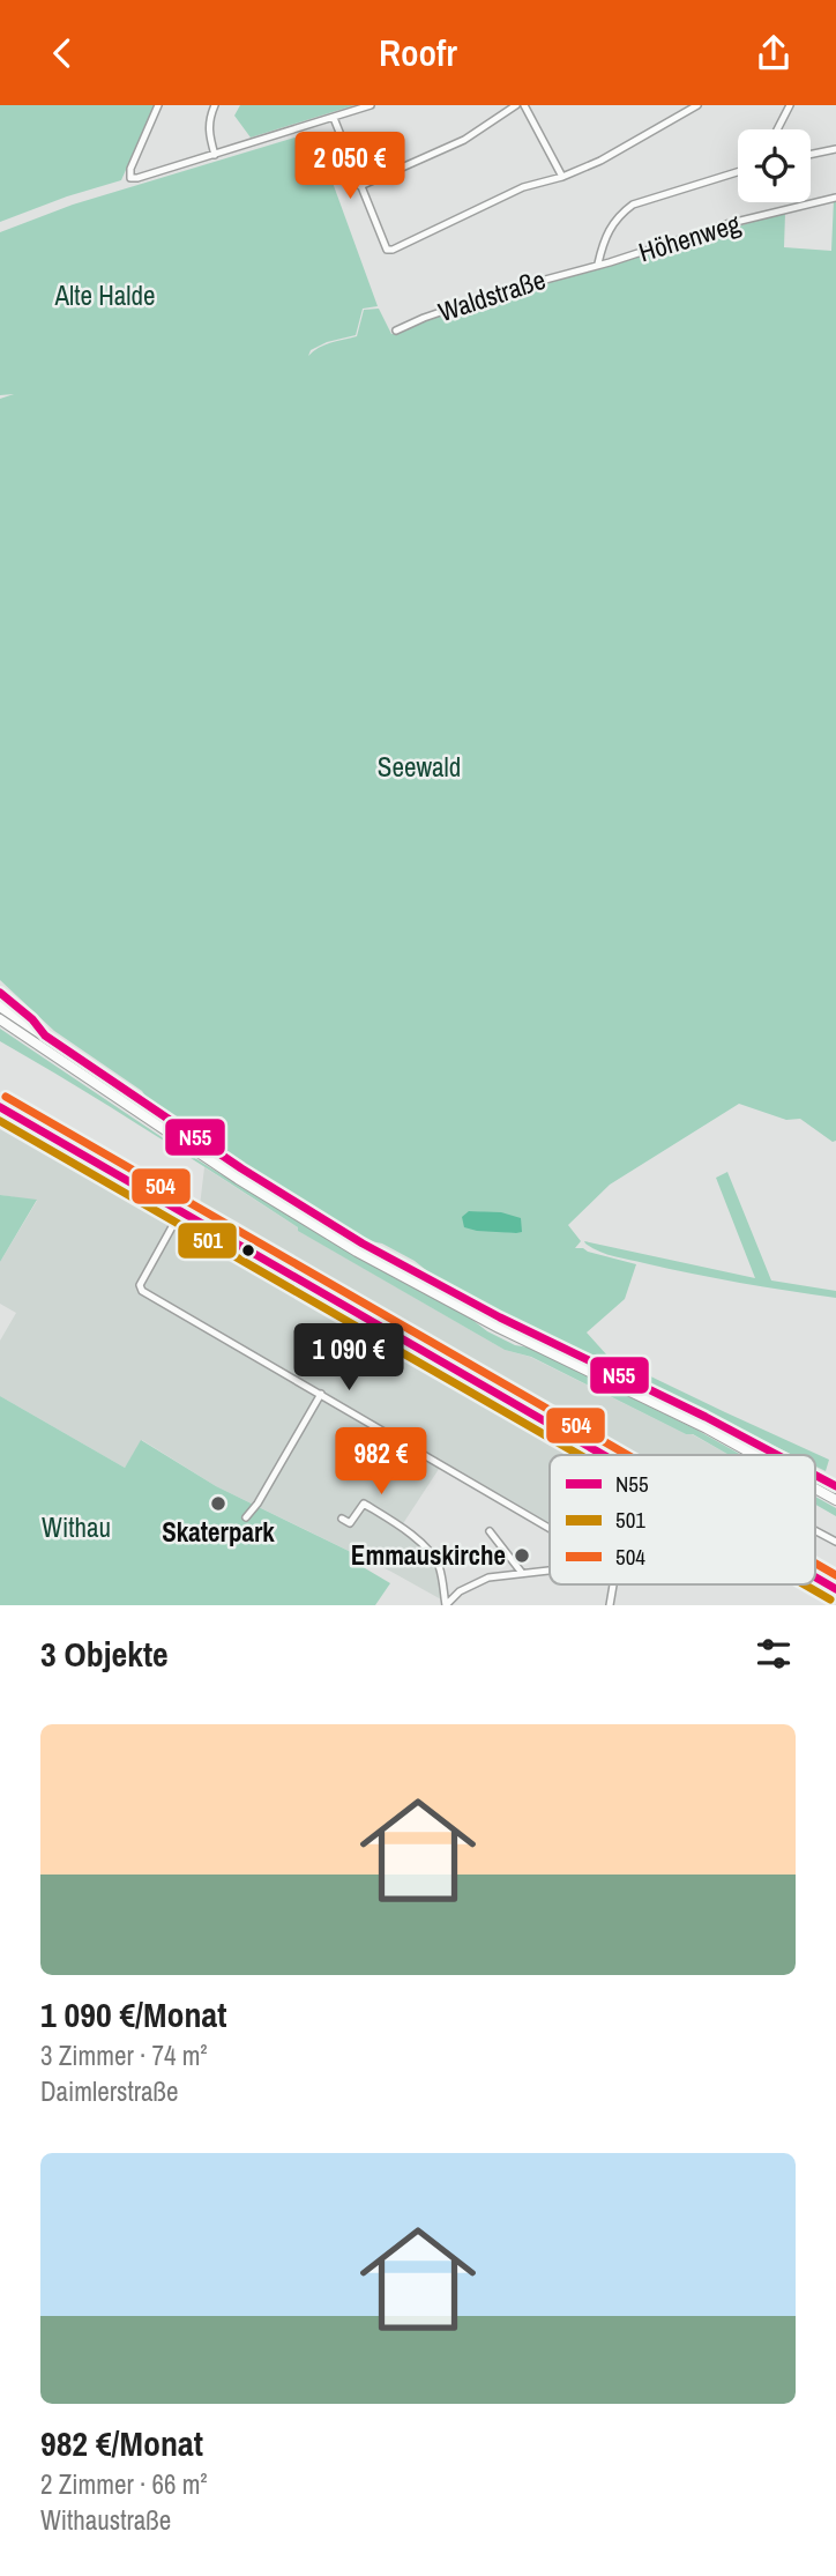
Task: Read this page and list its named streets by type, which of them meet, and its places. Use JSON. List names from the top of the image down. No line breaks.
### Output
{"streets":{"street":["Höhenweg","Waldstraße"]},"crossings":[["Höhenweg","Waldstraße"]],"parks":["Alte Halde","Seewald","Withau"],"places":["Skaterpark","Emmauskirche"],"lines":["transit line N55","transit line 504","transit line 501"],"legend":["N55","501","504"],"page":{"header":"Roofr","price":["2 050 €","1 090 €","982 €"],"heading":"3 Objekte","list":[{"name":"1 090 €/Monat","note":"3 Zimmer · 74 m² · Daimlerstraße"},{"name":"982 €/Monat","note":"2 Zimmer · 66 m² · Withaustraße"}]}}
